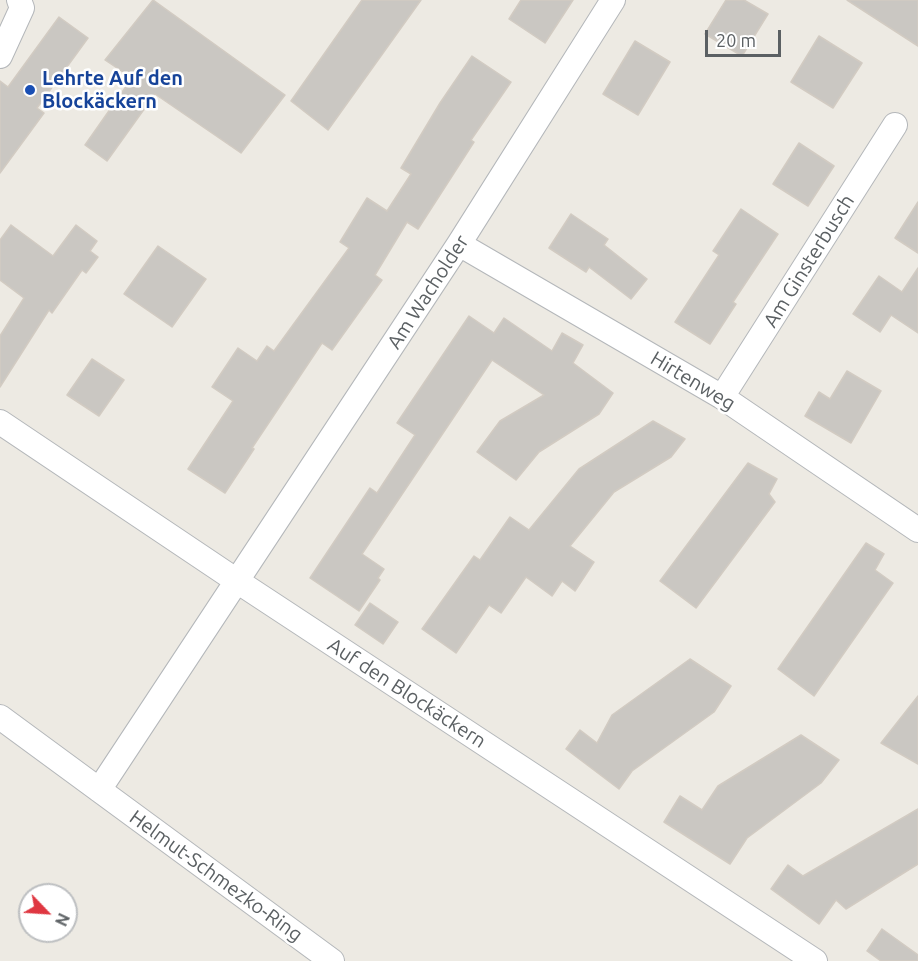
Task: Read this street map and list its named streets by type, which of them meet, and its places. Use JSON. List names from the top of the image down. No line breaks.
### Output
{"streets":{"street":["Am Ginsterbusch","Am Wacholder","Hirtenweg","Auf den Blockäckern","Helmut-Schmezko-Ring"]},"crossings":[["Am Ginsterbusch","Hirtenweg"],["Am Wacholder","Hirtenweg"],["Am Wacholder","Auf den Blockäckern"]],"places":["Lehrte Auf den Blockäckern"],"scale_bar":"20 m","north":"bottom right"}
